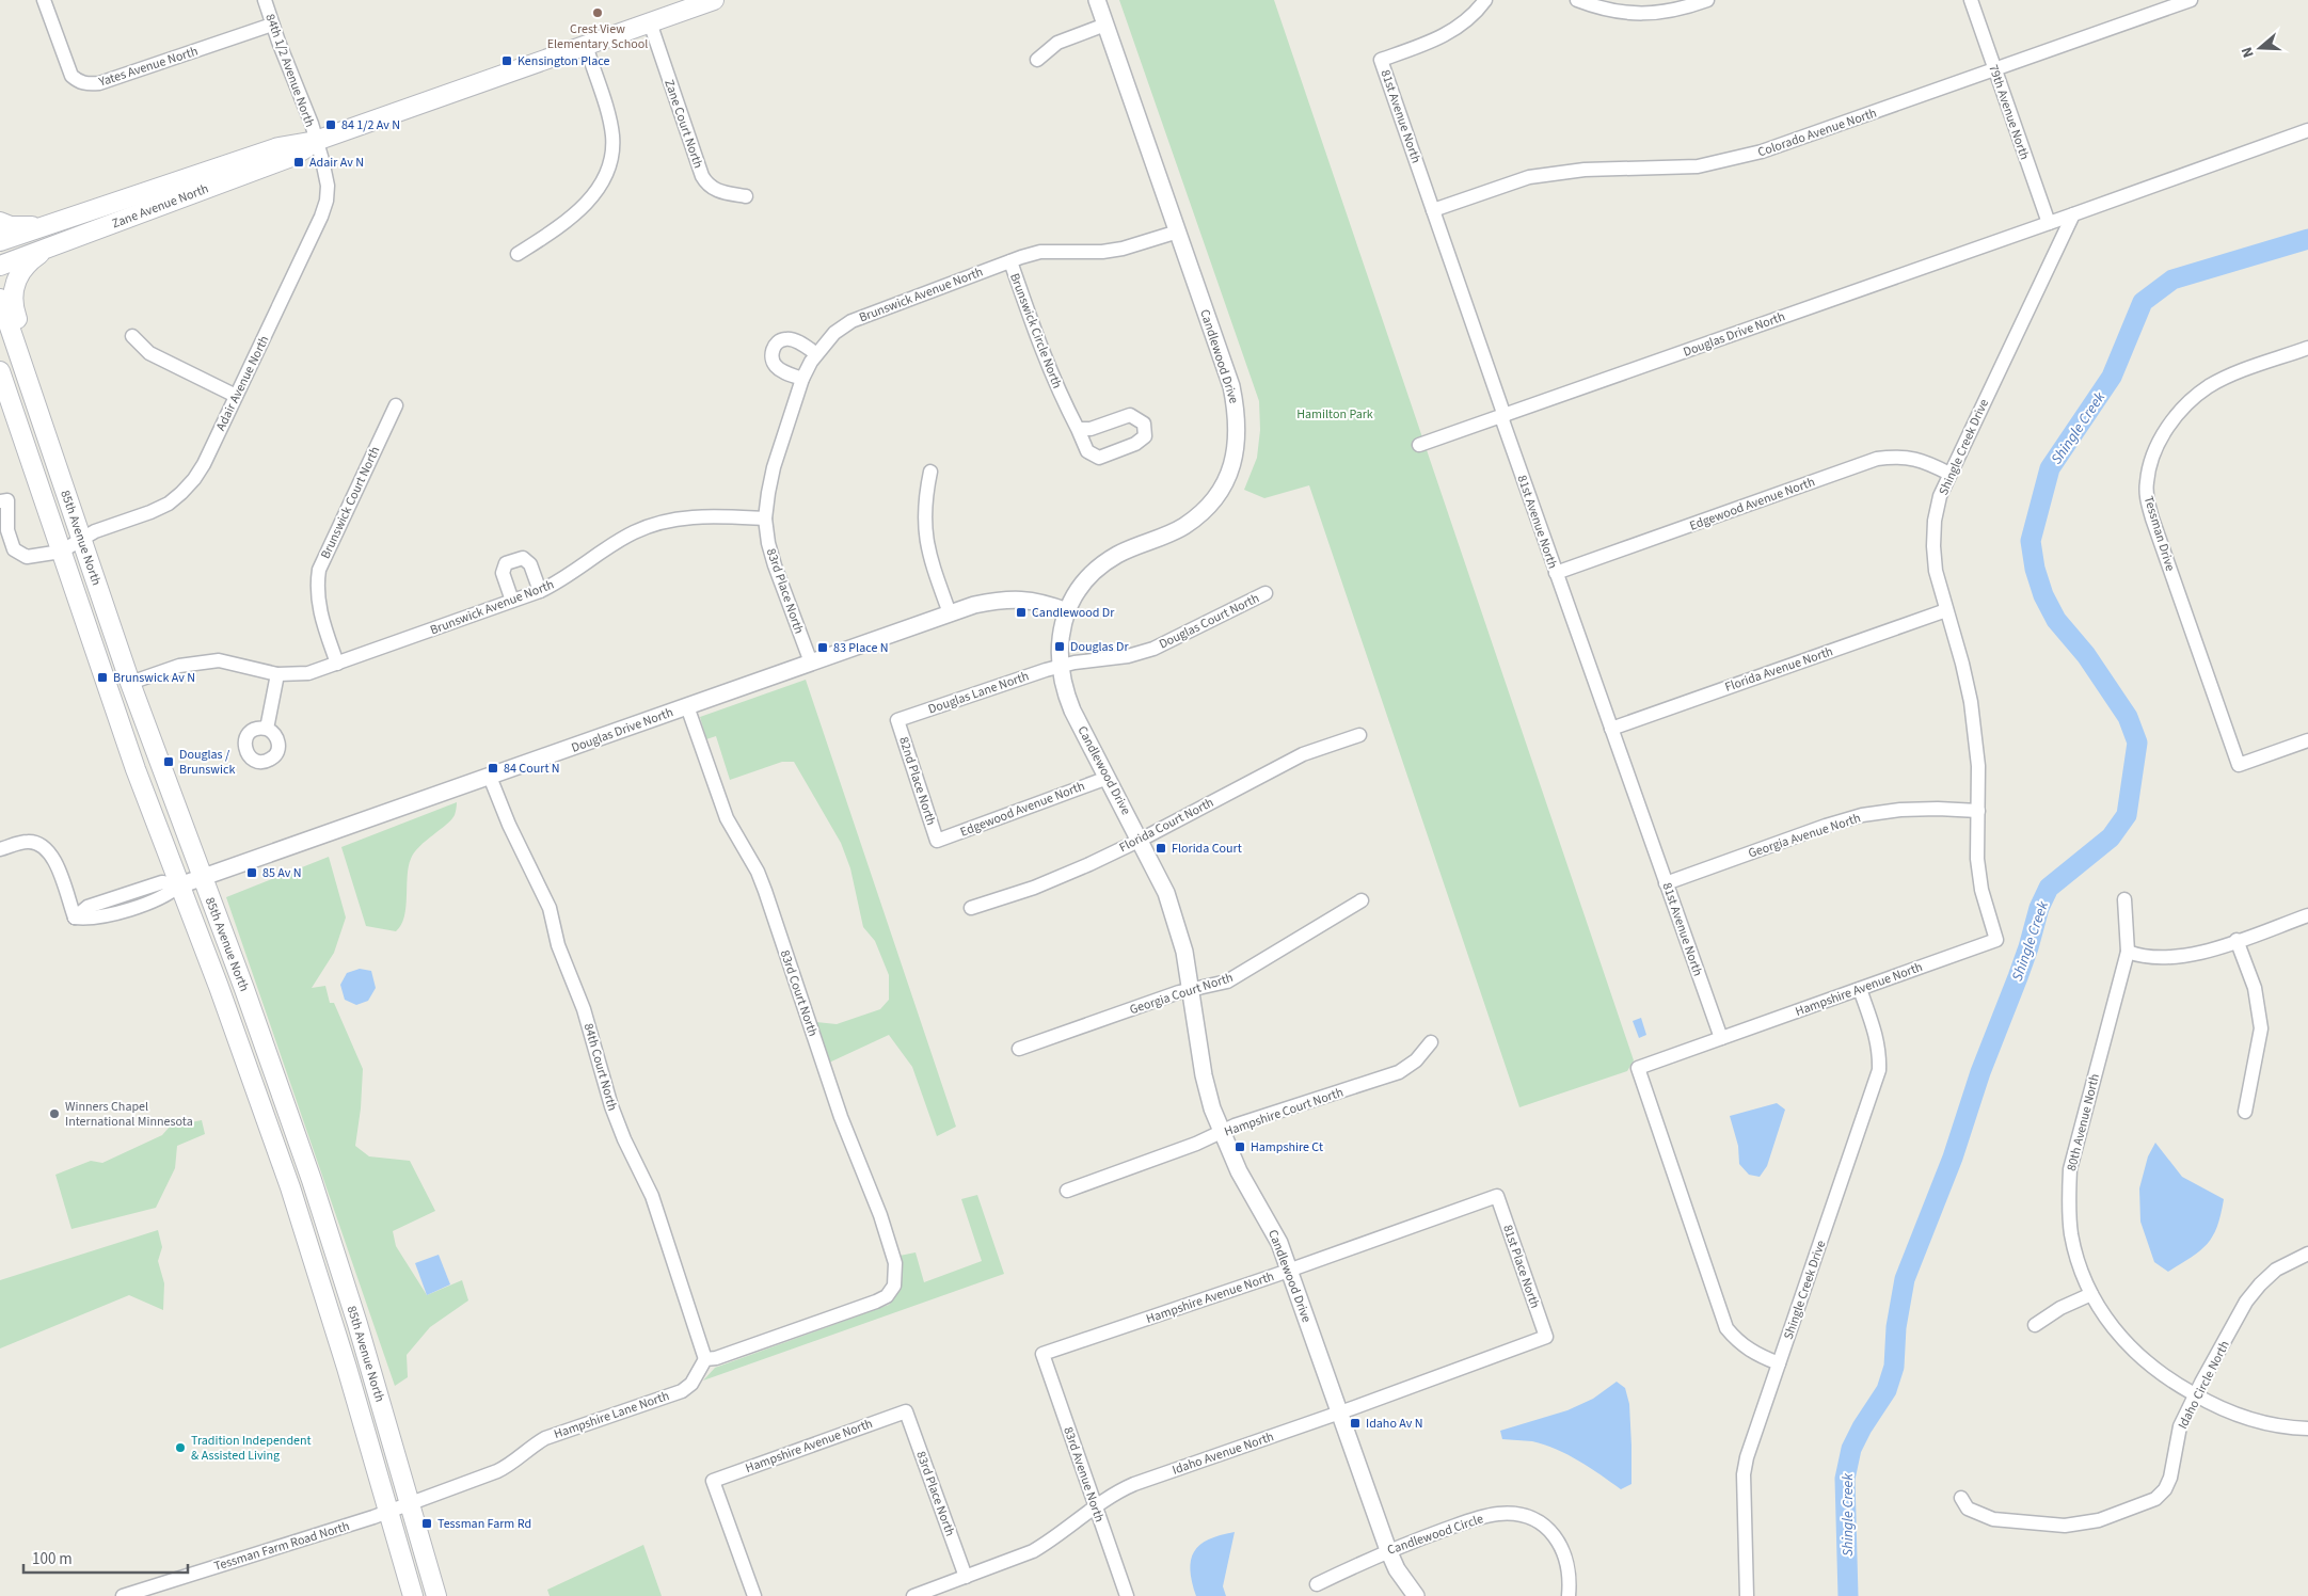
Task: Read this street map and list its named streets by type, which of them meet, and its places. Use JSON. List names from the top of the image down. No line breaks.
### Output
{"streets":{"main road":["Zane Avenue North","85th Avenue North"],"street":["Yates Avenue North","84th 1/2 Avenue North","79th Avenue North","81st Avenue North","Zane Court North","Colorado Avenue North","Brunswick Avenue North","Brunswick Circle North","Douglas Drive North","Candlewood Drive","Adair Avenue North","Shingle Creek Drive","Brunswick Court North","Edgewood Avenue North","Tessman Drive","83rd Place North","Douglas Court North","Florida Avenue North","Douglas Lane North","82nd Place North","Florida Court North","Georgia Avenue North","Hampshire Avenue North","83rd Court North","Georgia Court North","84th Court North","Hampshire Court North","80th Avenue North","81st Place North","Idaho Circle North","Hampshire Lane North","Idaho Avenue North","83rd Avenue North","Candlewood Circle","Tessman Farm Road North"]},"crossings":[["Yates Avenue North","84th 1/2 Avenue North"],["84th 1/2 Avenue North","Zane Avenue North"],["84th 1/2 Avenue North","Adair Avenue North"],["79th Avenue North","Colorado Avenue North"],["79th Avenue North","Douglas Drive North"],["81st Avenue North","Colorado Avenue North"],["81st Avenue North","Douglas Drive North"],["81st Avenue North","Edgewood Avenue North"],["81st Avenue North","Florida Avenue North"],["81st Avenue North","Georgia Avenue North"],["81st Avenue North","Hampshire Avenue North"],["Zane Court North","Zane Avenue North"],["Zane Avenue North","Adair Avenue North"],["Brunswick Avenue North","Brunswick Circle North"],["Brunswick Avenue North","Candlewood Drive"],["Brunswick Avenue North","Brunswick Court North"],["Brunswick Avenue North","85th Avenue North"],["Brunswick Avenue North","83rd Place North"],["Douglas Drive North","Candlewood Drive"],["Douglas Drive North","Shingle Creek Drive"],["Douglas Drive North","85th Avenue North"],["Douglas Drive North","83rd Place North"],["Douglas Drive North","83rd Court North"],["Douglas Drive North","84th Court North"],["Candlewood Drive","Edgewood Avenue North"],["Candlewood Drive","Douglas Court North"],["Candlewood Drive","Douglas Lane North"],["Candlewood Drive","Florida Court North"],["Candlewood Drive","Hampshire Avenue North"],["Candlewood Drive","Georgia Court North"],["Candlewood Drive","Hampshire Court North"],["Candlewood Drive","Idaho Avenue North"],["Candlewood Drive","Candlewood Circle"],["Adair Avenue North","85th Avenue North"],["Shingle Creek Drive","Edgewood Avenue North"],["Shingle Creek Drive","Florida Avenue North"],["Shingle Creek Drive","Georgia Avenue North"],["Shingle Creek Drive","Hampshire Avenue North"],["Edgewood Avenue North","82nd Place North"],["85th Avenue North","Hampshire Lane North"],["85th Avenue North","Tessman Farm Road North"],["83rd Place North","Hampshire Avenue North"],["83rd Place North","Idaho Avenue North"],["Douglas Court North","Douglas Lane North"],["Douglas Lane North","82nd Place North"],["Hampshire Avenue North","81st Place North"],["Hampshire Avenue North","83rd Avenue North"],["83rd Court North","84th Court North"],["83rd Court North","Hampshire Lane North"],["84th Court North","Hampshire Lane North"],["80th Avenue North","Idaho Circle North"],["81st Place North","Idaho Avenue North"],["Hampshire Lane North","Tessman Farm Road North"],["Idaho Avenue North","83rd Avenue North"]],"water":["Shingle Creek"],"parks":["Hamilton Park"],"places":{"other":["Crest View Elementary School","Winners Chapel International Minnesota","Tradition Independent & Assisted Living"],"transit":["Kensington Place","84 1/2 Av N","Adair Av N","Candlewood Dr","Douglas Dr","83 Place N","Brunswick Av N","Douglas / Brunswick","84 Court N","Florida Court","85 Av N","Hampshire Ct","Idaho Av N","Tessman Farm Rd"]},"scale_bar":"100 m","north":"left"}
